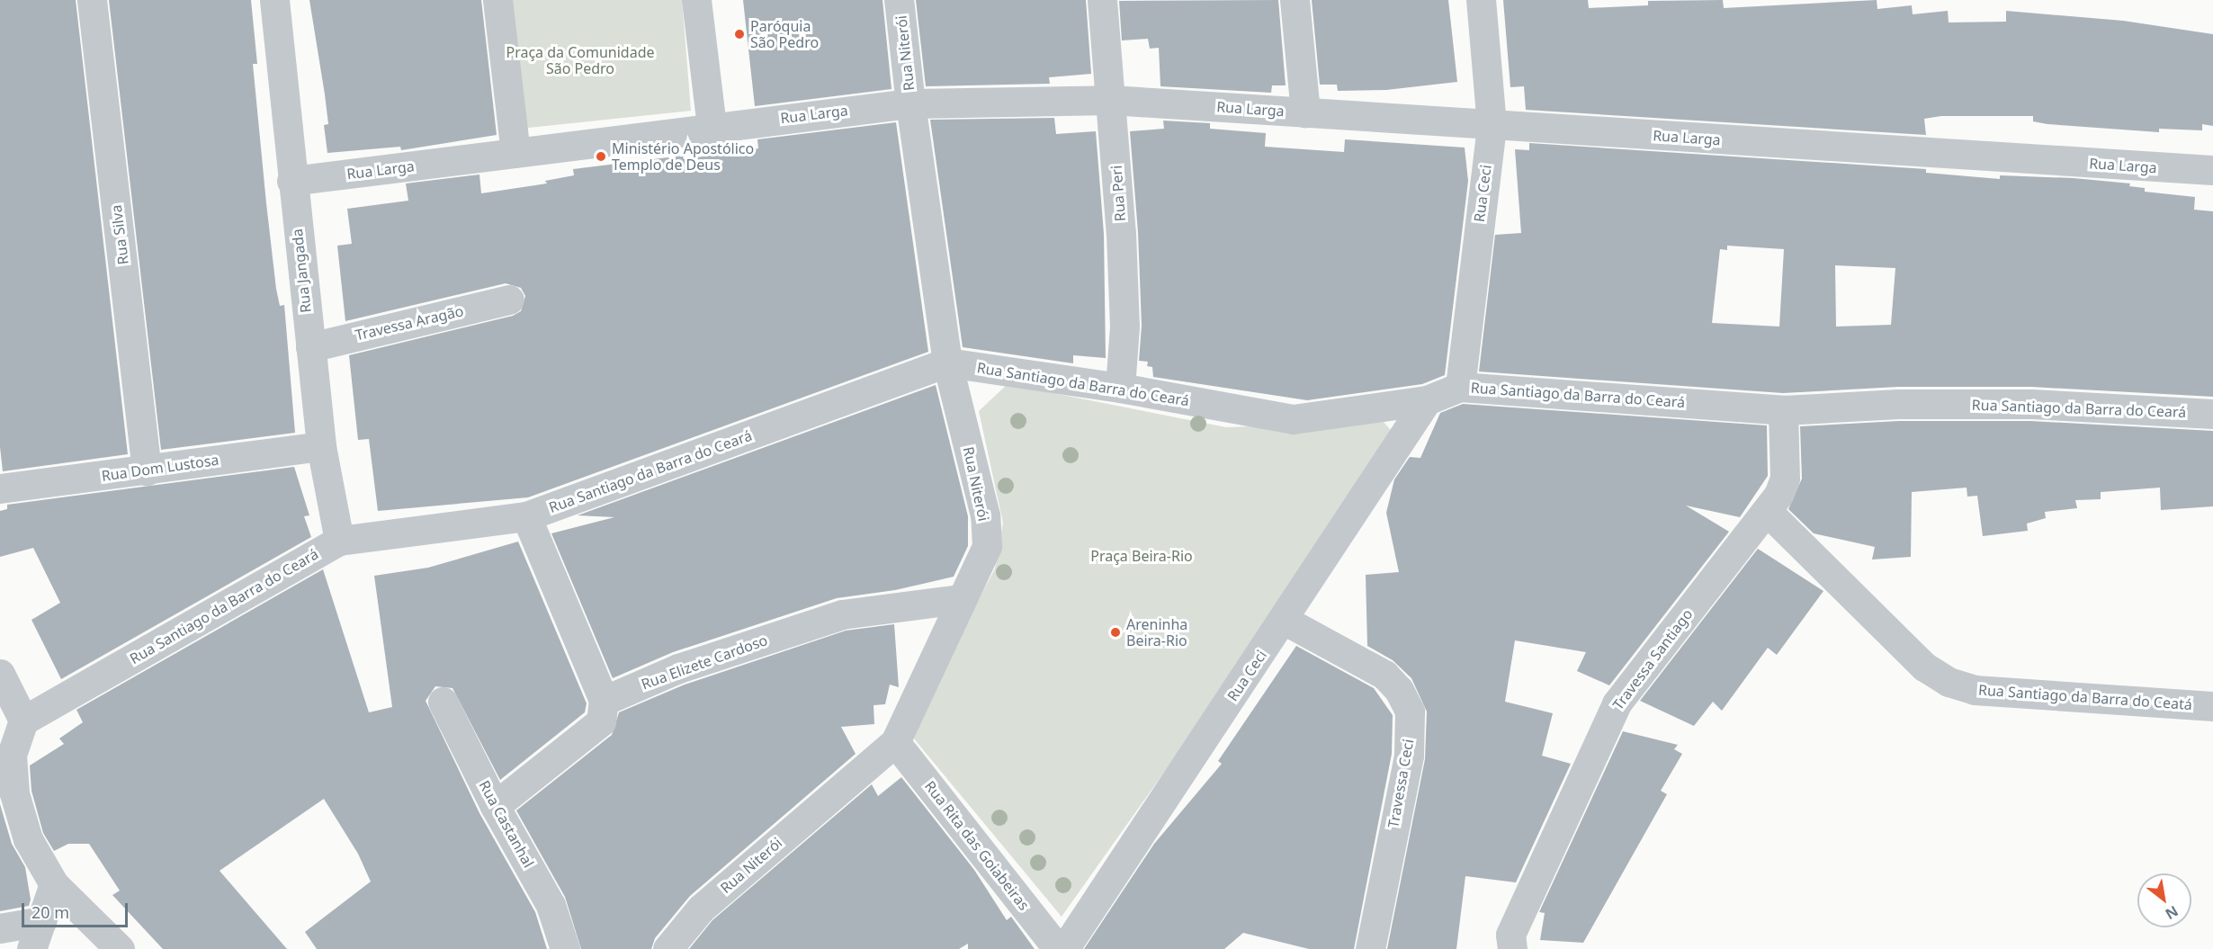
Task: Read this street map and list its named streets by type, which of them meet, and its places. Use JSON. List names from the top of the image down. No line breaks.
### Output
{"streets":{"street":["Rua Niterói","Rua Larga","Rua Peri","Rua Ceci","Rua Silva","Rua Jangada","Travessa Aragão","Rua Santiago da Barra do Ceará","Rua Dom Lustosa","Travessa Santiago","Rua Elizete Cardoso","Rua Santiago da Barra do Ceatá","Travessa Ceci","Rua Castanhal","Rua Rita das Goiabeiras"]},"crossings":[["Rua Niterói","Rua Larga"],["Rua Niterói","Rua Santiago da Barra do Ceará"],["Rua Niterói","Rua Elizete Cardoso"],["Rua Niterói","Rua Rita das Goiabeiras"],["Rua Larga","Rua Peri"],["Rua Larga","Rua Ceci"],["Rua Larga","Rua Jangada"],["Rua Peri","Rua Santiago da Barra do Ceará"],["Rua Ceci","Rua Santiago da Barra do Ceará"],["Rua Ceci","Travessa Ceci"],["Rua Silva","Rua Dom Lustosa"],["Rua Jangada","Travessa Aragão"],["Rua Jangada","Rua Santiago da Barra do Ceará"],["Rua Jangada","Rua Dom Lustosa"],["Rua Santiago da Barra do Ceará","Travessa Santiago"],["Travessa Santiago","Rua Santiago da Barra do Ceatá"]],"parks":["Praça da Comunidade São Pedro","Praça Beira-Rio"],"places":["Paróquia São Pedro","Ministério Apostólico Templo de Deus","Areninha Beira-Rio"],"scale_bar":"20 m","north":"bottom right"}
